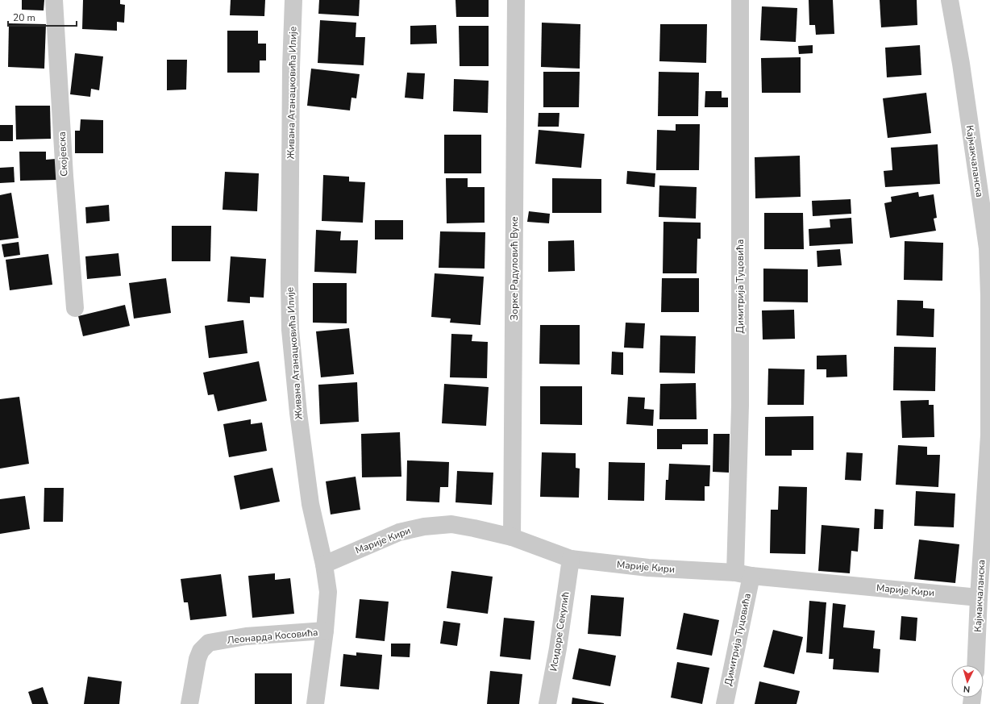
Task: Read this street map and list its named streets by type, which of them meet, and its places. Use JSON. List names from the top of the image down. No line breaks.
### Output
{"streets":{"street":["Живана Атанацковића Илије","Скојевска","Кајмакчаланска","Зорке Радуловић Вуке","Димитрија Туцовића","Марије Кири","Исидоре Секулић","Леонарда Косовића"]},"crossings":[["Живана Атанацковића Илије","Марије Кири"],["Живана Атанацковића Илије","Леонарда Косовића"],["Кајмакчаланска","Марије Кири"],["Зорке Радуловић Вуке","Марије Кири"],["Димитрија Туцовића","Марије Кири"],["Марије Кири","Исидоре Секулић"]],"scale_bar":"20 m","north":"bottom"}
